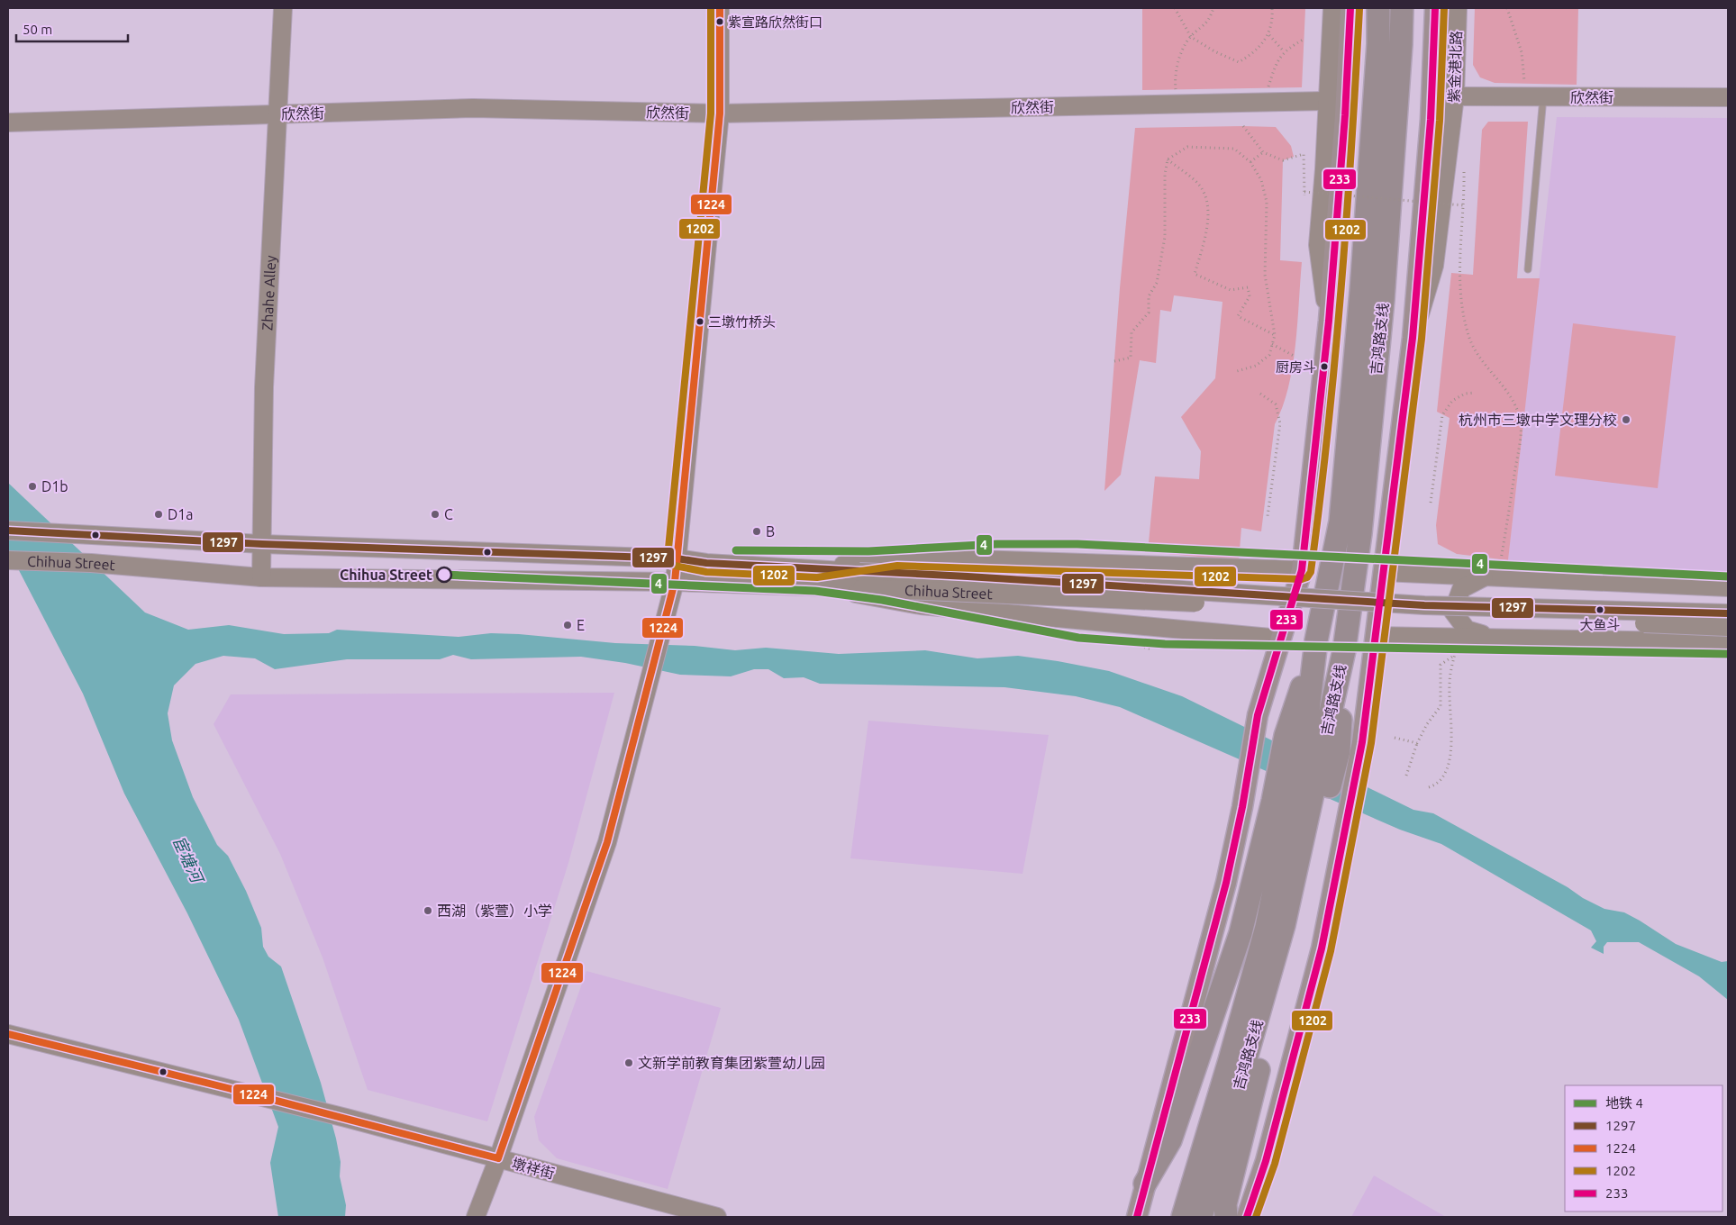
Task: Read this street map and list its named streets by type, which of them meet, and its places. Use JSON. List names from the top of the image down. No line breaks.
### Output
{"streets":{"highway":["吉鸿路支线"],"main road":["紫金港北路","欣然街","Zhahe Alley","Chihua Street","墩祥街"]},"crossings":[["紫金港北路","欣然街"],["紫金港北路","吉鸿路支线"],["欣然街","Zhahe Alley"],["Zhahe Alley","Chihua Street"]],"water":["宦塘河"],"places":["紫宣路欣然街口","三墩竹桥头","厨房斗","杭州市三墩中学文理分校","D1b","D1a","C","B","Chihua Street","大鱼斗","E","西湖（紫萱）小学","文新学前教育集团紫萱幼儿园"],"lines":["transit line 1224","transit line 1202","transit line 233","transit line 1297","metro line 4"],"legend":["地铁 4","1297","1224","1202","233"],"scale_bar":"50 m"}
